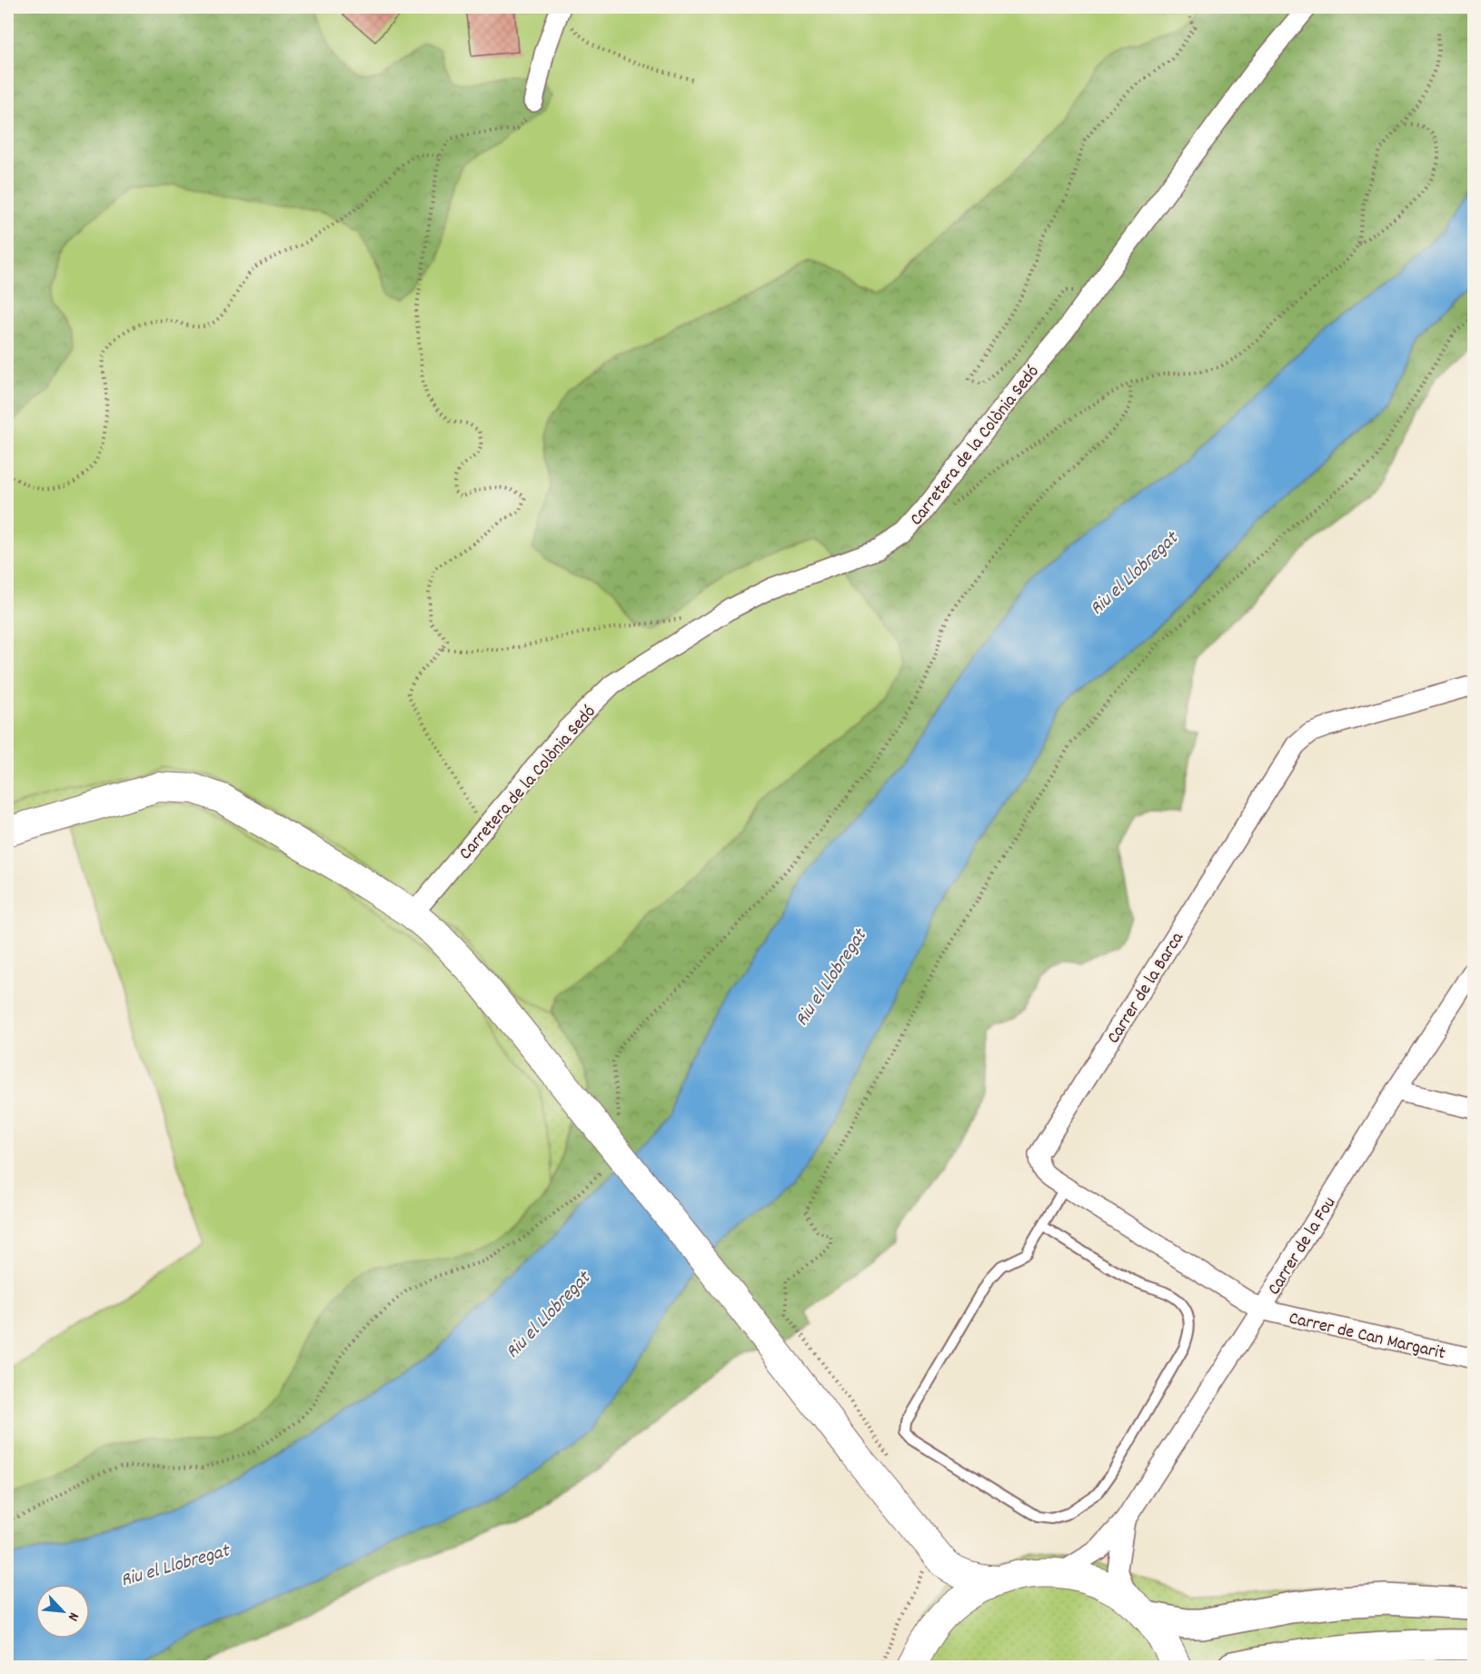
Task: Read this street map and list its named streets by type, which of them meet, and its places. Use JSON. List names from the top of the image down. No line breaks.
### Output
{"streets":{"street":["Carretera de la Colònia Sedó","Carrer de la Barca","Carrer de la Fou","Carrer de Can Margarit"]},"crossings":[["Carrer de la Barca","Carrer de la Fou"],["Carrer de la Barca","Carrer de Can Margarit"],["Carrer de la Fou","Carrer de Can Margarit"]],"water":["Riu el Llobregat"],"north":"bottom right"}
